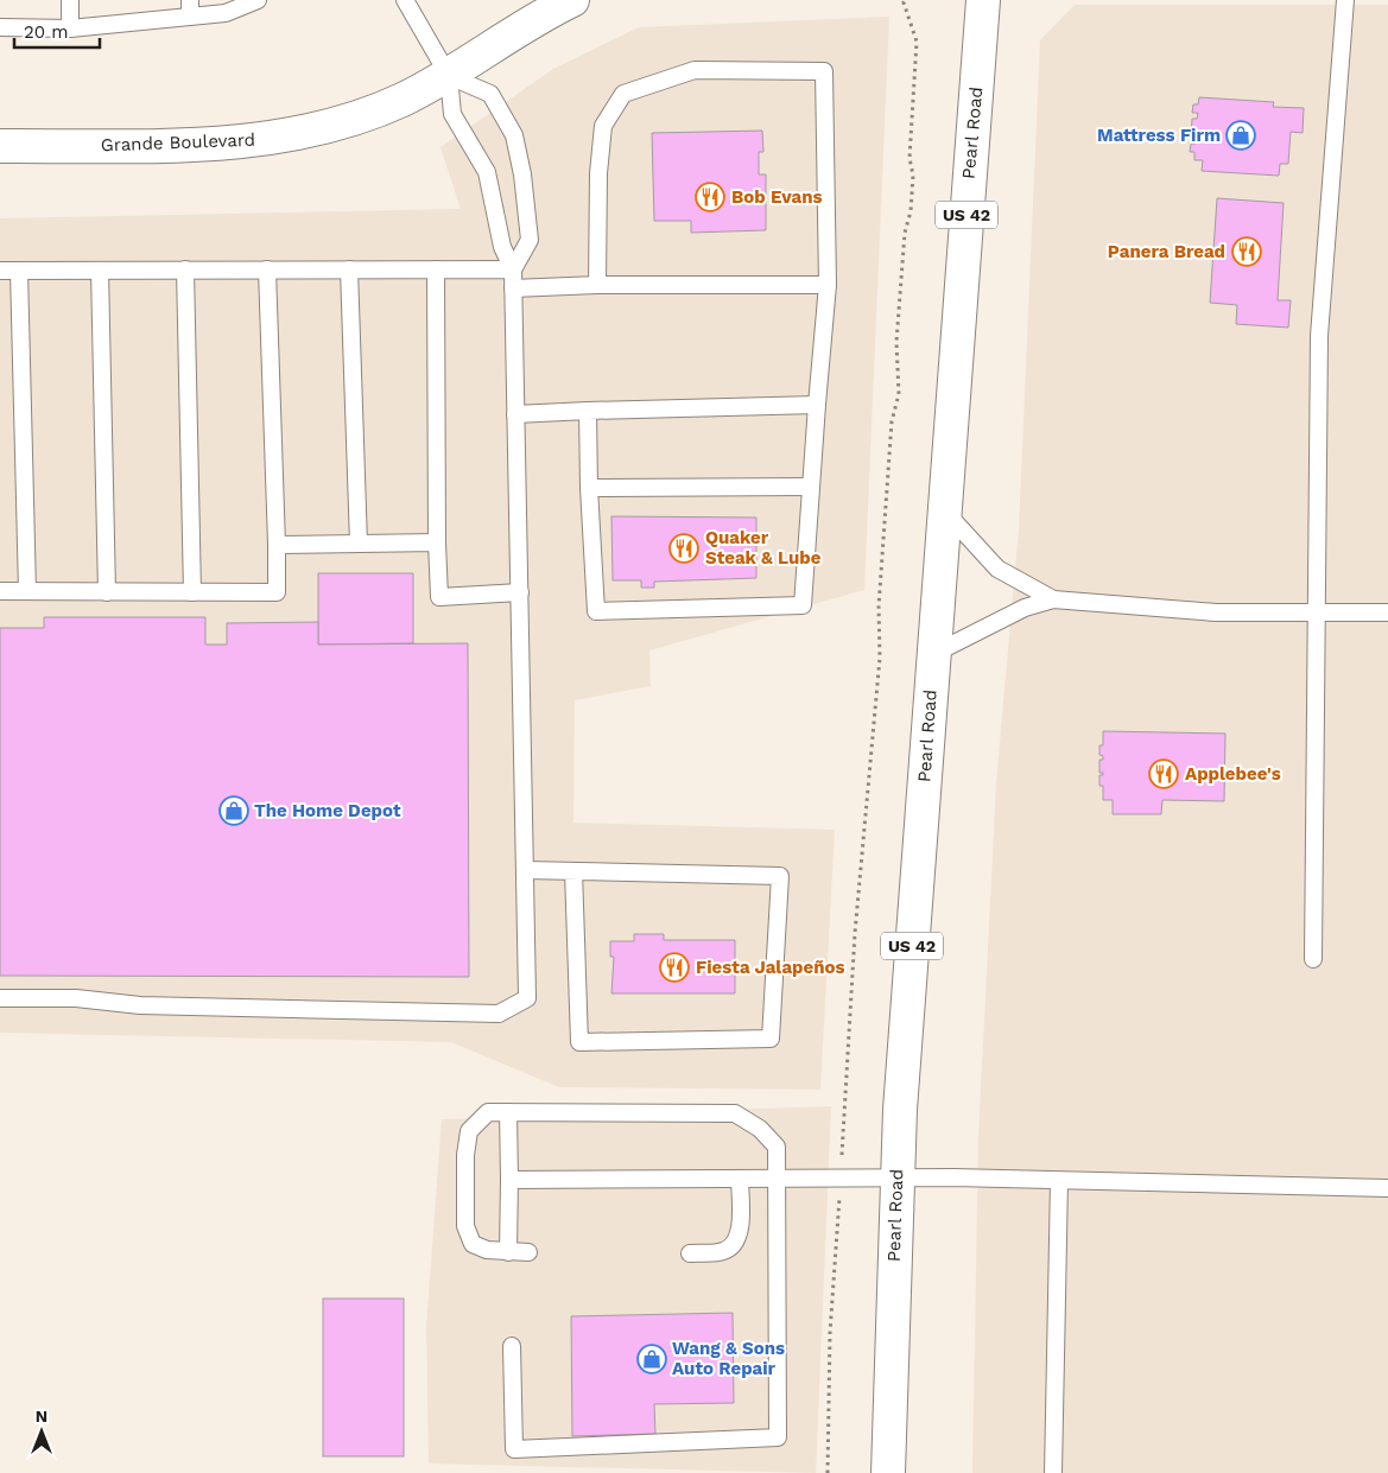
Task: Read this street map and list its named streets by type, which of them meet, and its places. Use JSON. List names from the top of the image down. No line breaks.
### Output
{"streets":{"main road":["Pearl Road","Grande Boulevard","US 42"]},"places":{"shop":["Mattress Firm","The Home Depot","Wang & Sons Auto Repair"],"restaurant":["Bob Evans","Panera Bread","Quaker Steak & Lube","Applebee's","Fiesta Jalapeños"]},"scale_bar":"20 m","north":"top"}
